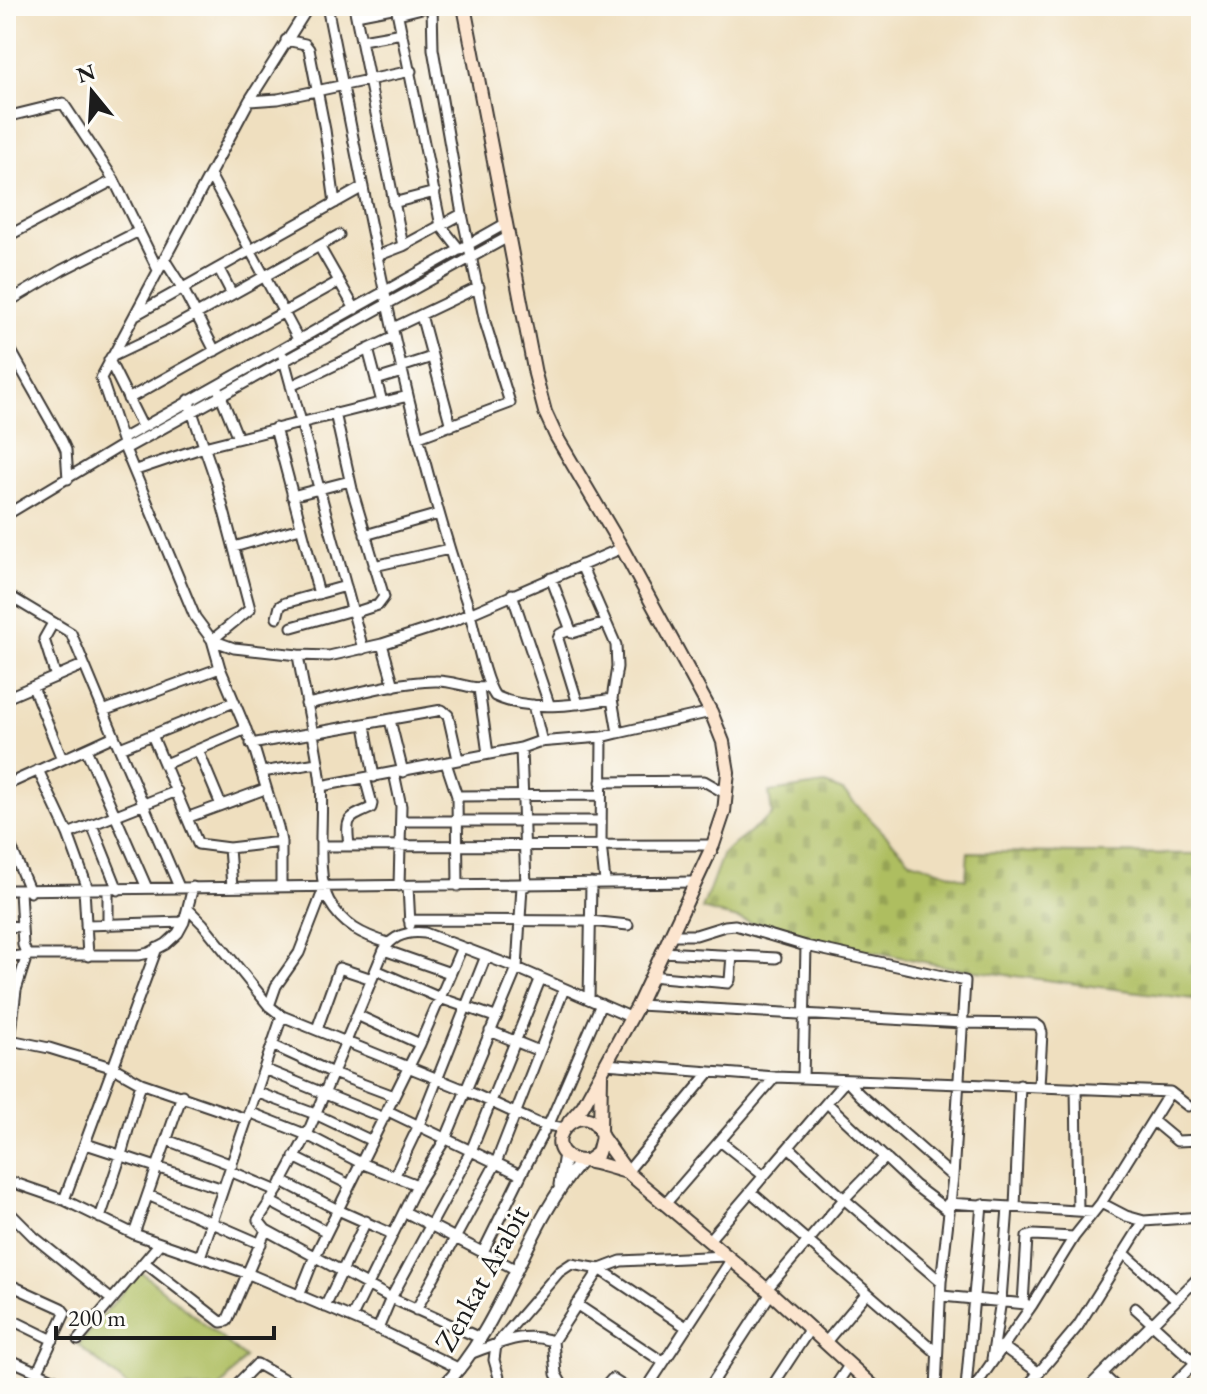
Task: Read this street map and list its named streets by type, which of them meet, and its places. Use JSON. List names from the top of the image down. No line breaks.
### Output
{"streets":{"street":["Zenkat Arabit"]},"scale_bar":"200 m","north":"top"}
